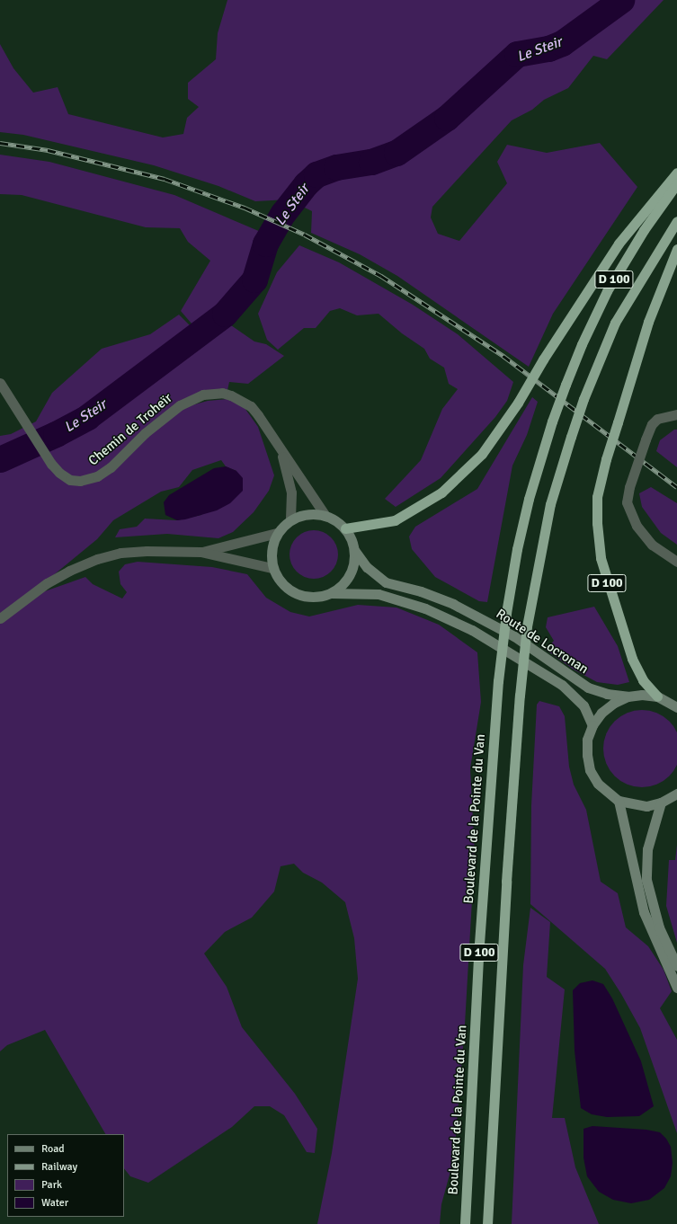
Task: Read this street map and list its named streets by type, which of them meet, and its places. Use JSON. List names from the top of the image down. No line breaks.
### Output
{"streets":{"highway":["D 100","Boulevard de la Pointe du Van"],"main road":["Route de Locronan"],"street":["Chemin de Troheïr"]},"crossings":[["D 100","Chemin de Troheïr"],["D 100","Route de Locronan"],["Chemin de Troheïr","Route de Locronan"]],"water":["Le Steir"],"legend":["Road","Railway","Park","Water"]}
